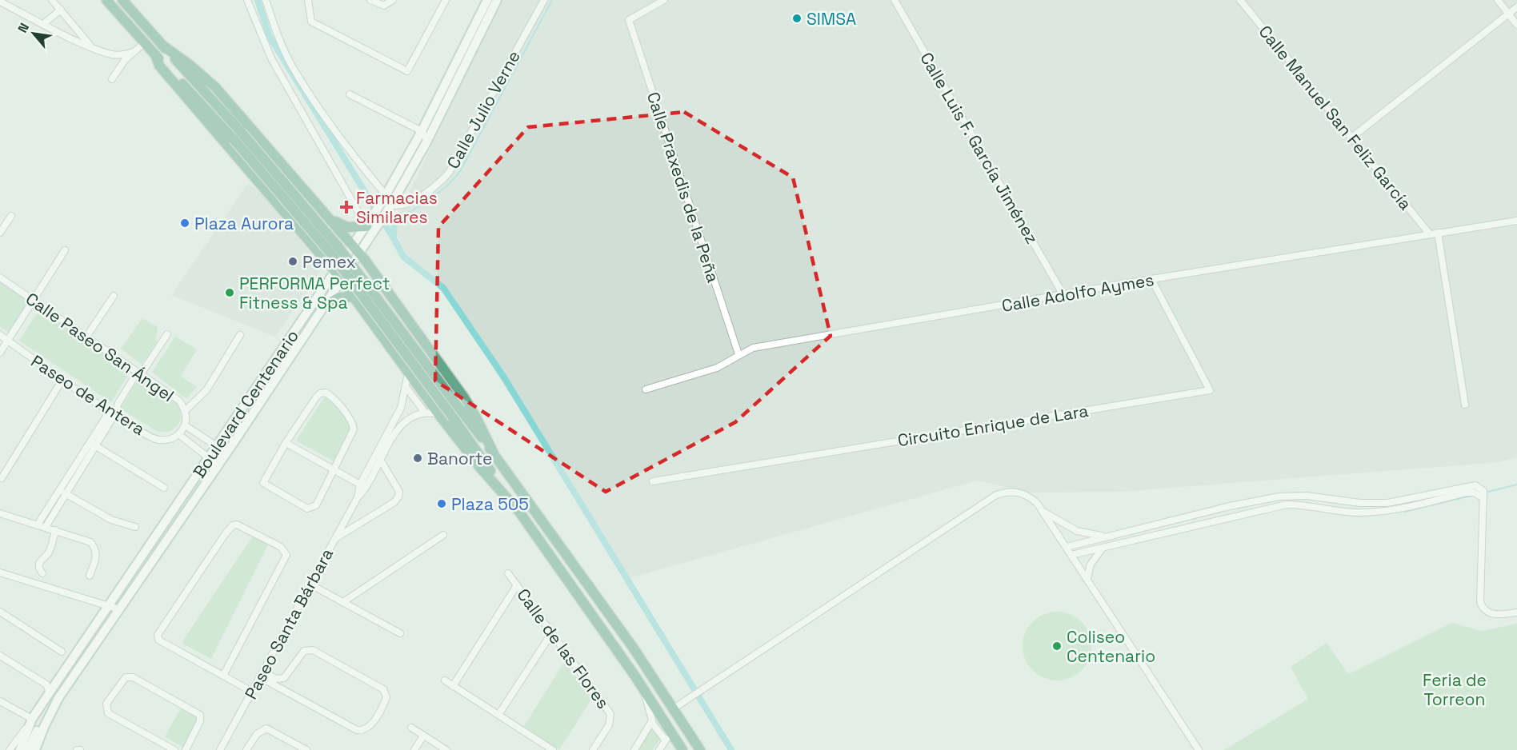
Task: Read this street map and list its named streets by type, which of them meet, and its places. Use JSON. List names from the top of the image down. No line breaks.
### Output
{"streets":{"main road":["Boulevard Centenario"],"street":["Calle Julio Verne","Calle Manuel San Feliz García","Calle Luis F. García Jiménez","Calle Praxedis de la Peña","Calle Adolfo Aymes","Calle Paseo San Ángel","Paseo de Antera","Circuito Enrique de Lara","Paseo Santa Bárbara","Calle de las Flores"]},"crossings":[["Calle Julio Verne","Boulevard Centenario"],["Calle Manuel San Feliz García","Calle Adolfo Aymes"],["Calle Luis F. García Jiménez","Calle Adolfo Aymes"],["Calle Praxedis de la Peña","Calle Adolfo Aymes"],["Calle Adolfo Aymes","Circuito Enrique de Lara"]],"parks":["Feria de Torreon"],"places":{"other":["SIMSA","Plaza Aurora","Pemex","PERFORMA Perfect Fitness & Spa","Banorte","Plaza 505","Coliseo Centenario"],"health":["Farmacias Similares"]},"north":"top left"}
